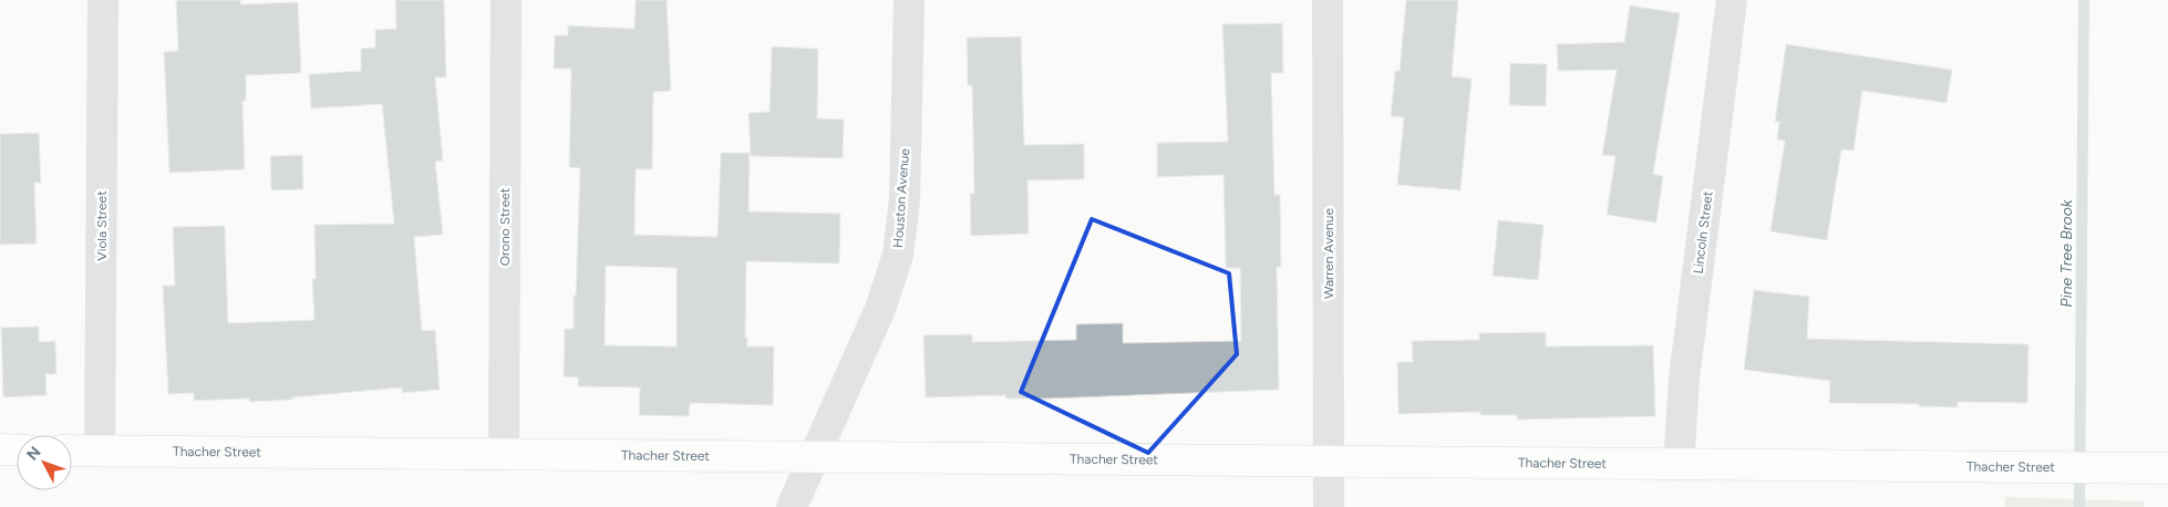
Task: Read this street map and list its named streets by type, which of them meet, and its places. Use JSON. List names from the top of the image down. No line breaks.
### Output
{"streets":{"street":["Houston Avenue","Viola Street","Orono Street","Lincoln Street","Warren Avenue","Thacher Street"]},"crossings":[["Houston Avenue","Thacher Street"],["Viola Street","Thacher Street"],["Orono Street","Thacher Street"],["Lincoln Street","Thacher Street"],["Warren Avenue","Thacher Street"]],"water":["Pine Tree Brook"],"north":"top left"}
